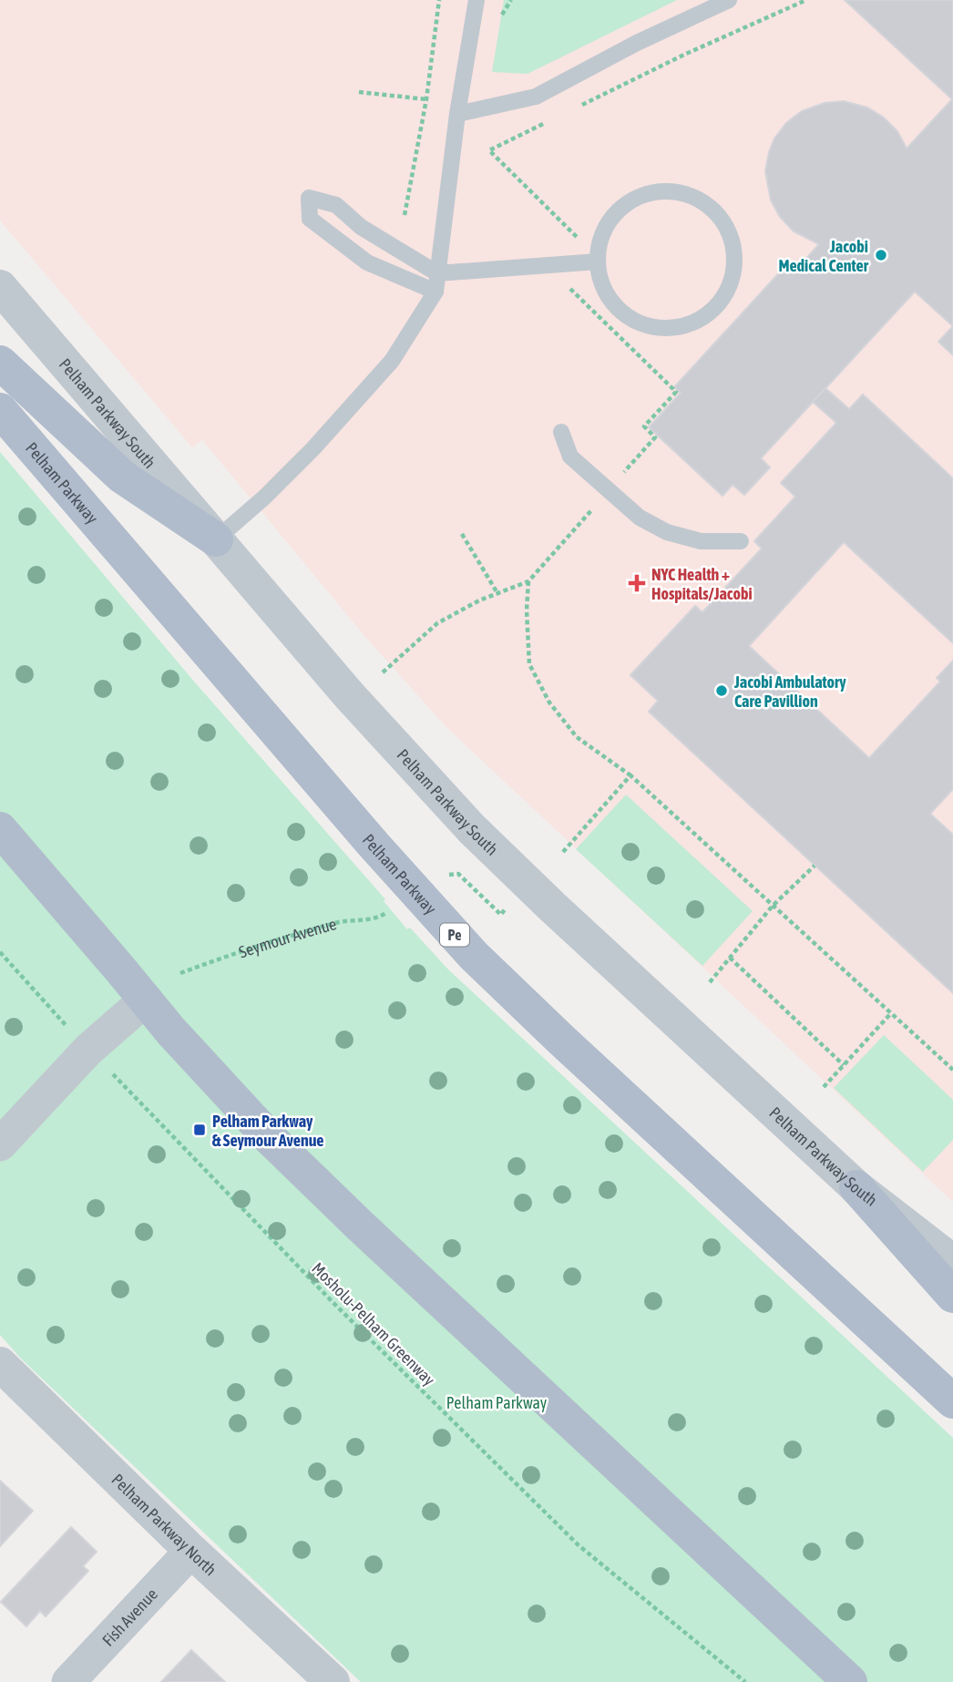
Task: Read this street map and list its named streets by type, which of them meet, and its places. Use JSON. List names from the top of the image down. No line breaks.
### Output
{"streets":{"main road":["Pelham Parkway","Pe"],"street":["Pelham Parkway South","Pelham Parkway North","Fish Avenue"],"path":["Seymour Avenue","Mosholu-Pelham Greenway"]},"crossings":[["Pelham Parkway North","Fish Avenue"]],"parks":["Pelham Parkway"],"places":{"other":["Jacobi Medical Center","Jacobi Ambulatory Care Pavillion"],"health":["NYC Health + Hospitals/Jacobi"],"transit":["Pelham Parkway & Seymour Avenue"]}}
